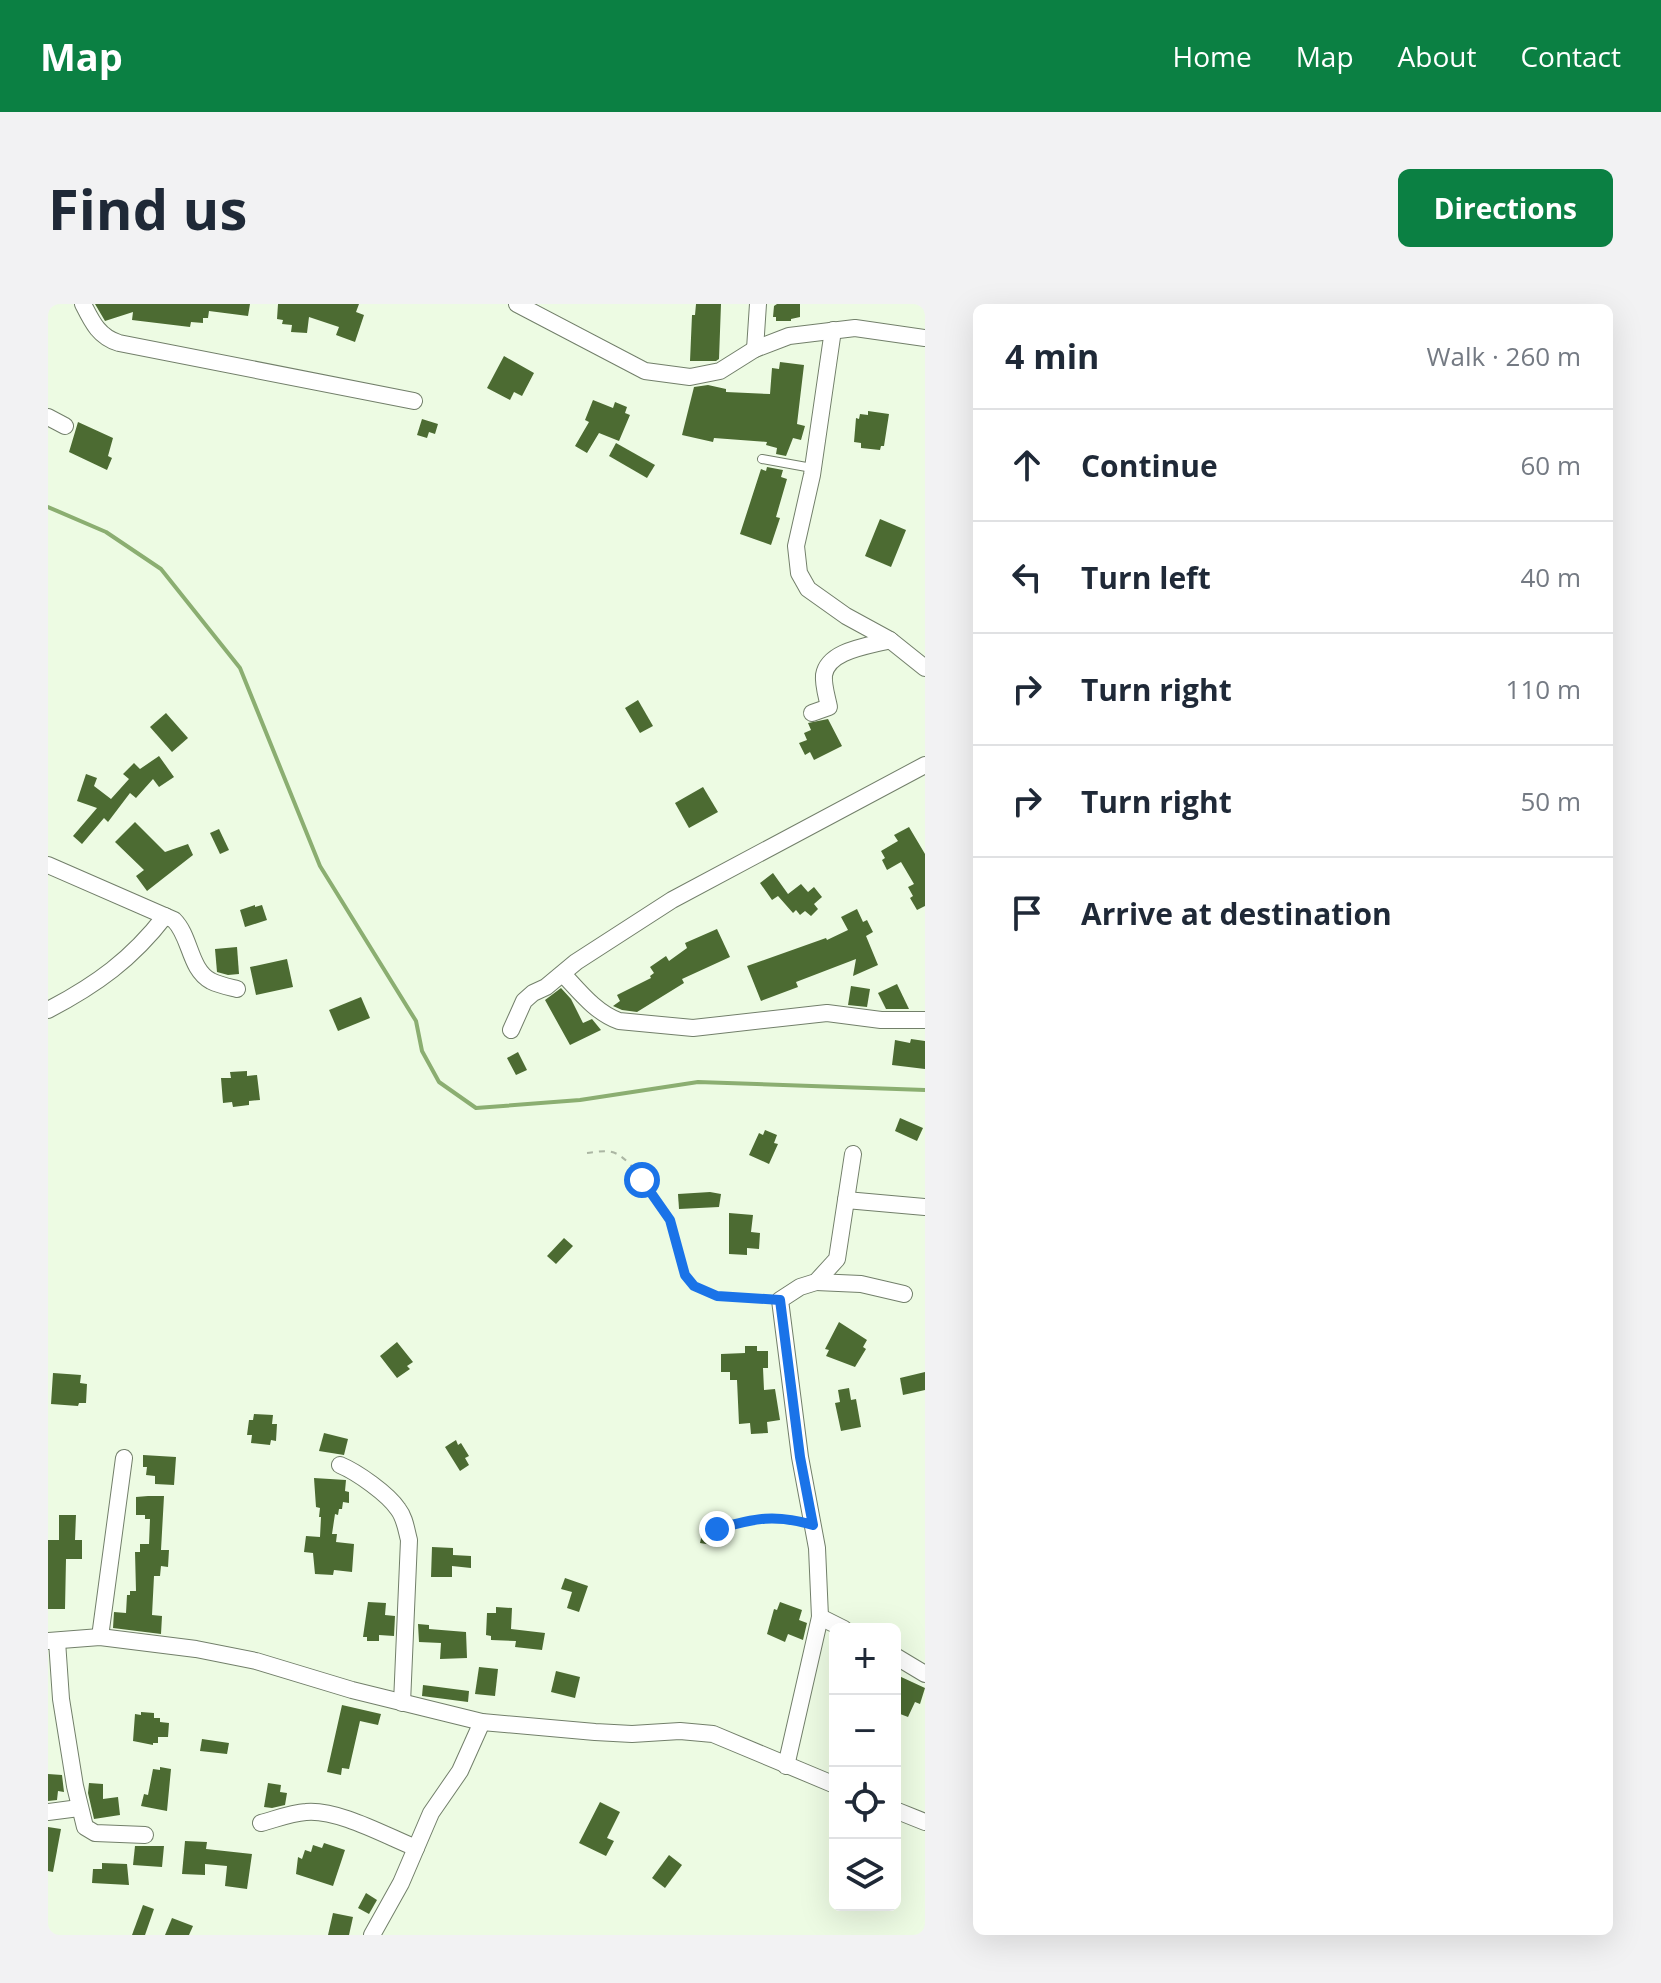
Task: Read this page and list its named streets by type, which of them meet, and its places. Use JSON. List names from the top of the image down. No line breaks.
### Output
{"page":{"header":"Map","nav":["Home","Map","About","Contact"],"buttons":"Directions","title":"Find us","heading":["4 min","Walk · 260 m"],"list":[["Continue","60 m"],["Turn left","40 m"],["Turn right","110 m"],["Turn right","50 m"],"Arrive at destination"],"map_buttons":["+","−"]}}
